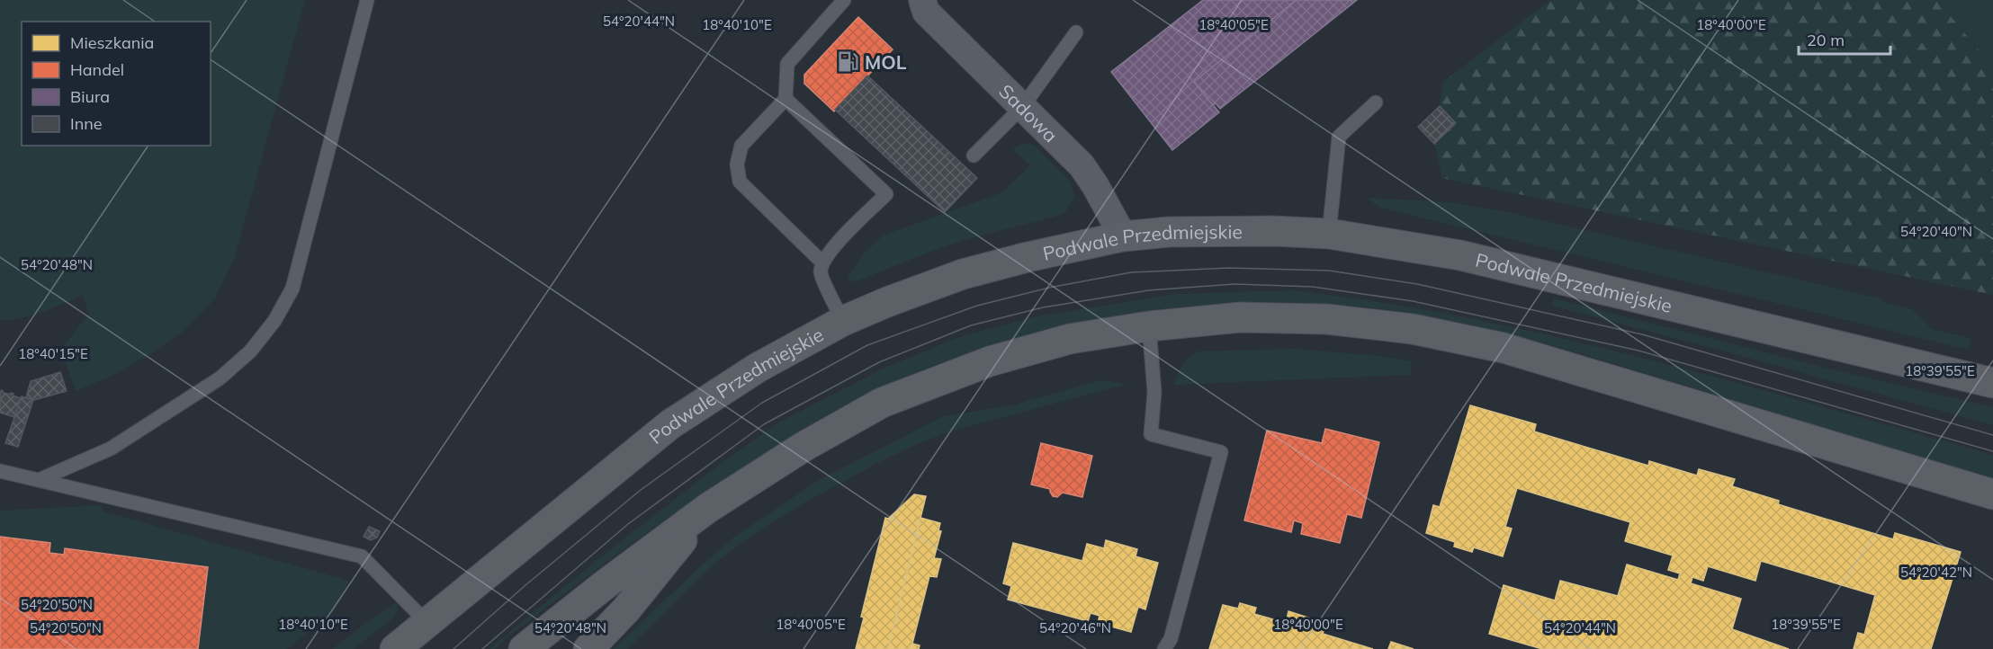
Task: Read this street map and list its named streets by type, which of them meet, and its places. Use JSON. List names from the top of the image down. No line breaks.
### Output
{"streets":{"main road":["Podwale Przedmiejskie"],"street":["Sadowa"]},"crossings":[["Sadowa","Podwale Przedmiejskie"]],"places":{"fuel station":["MOL"]},"legend":["Mieszkania","Handel","Biura","Inne"],"scale_bar":"20 m","coordinates":["54°20'44\"N","18°40'10\"E","18°40'05\"E","18°40'00\"E","54°20'40\"N","54°20'48\"N","18°40'15\"E","18°39'55\"E","54°20'42\"N","54°20'50\"N","54°20'46\"N"]}
